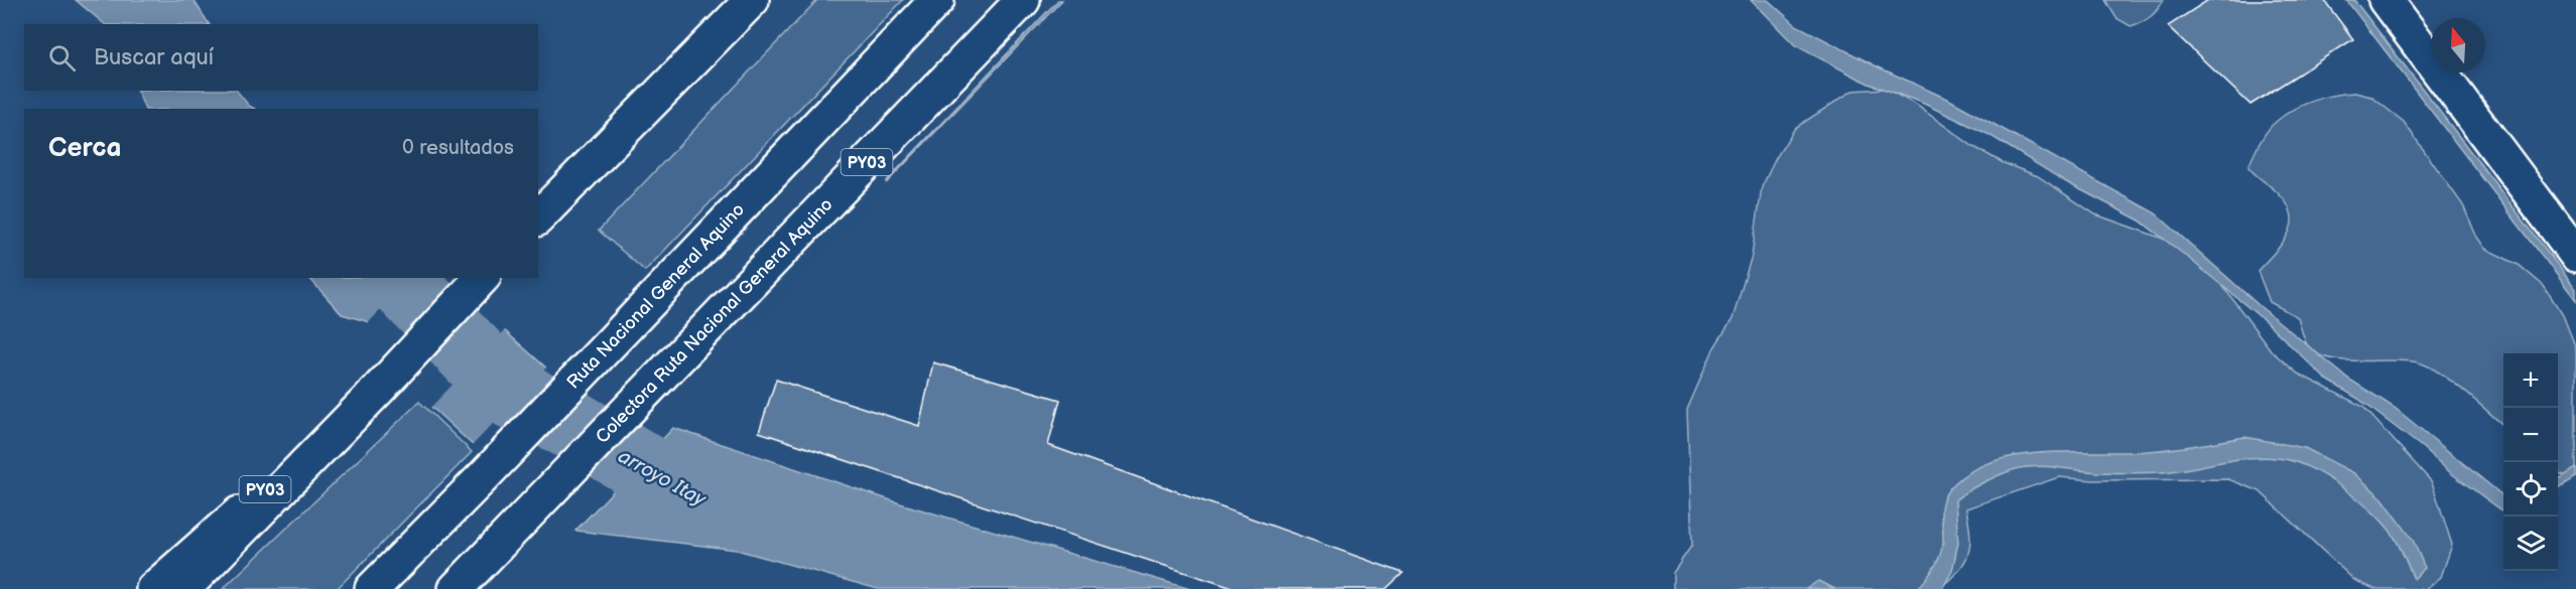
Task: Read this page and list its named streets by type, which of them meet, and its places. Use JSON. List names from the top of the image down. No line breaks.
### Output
{"streets":{"main road":["PY03","Ruta Nacional General Aquino","Colectora Ruta Nacional General Aquino"]},"water":["arroyo Itay"],"north":"top","page":{"search":"Buscar aquí","heading":["Cerca","0 resultados"],"map_buttons":["+","−"]}}
